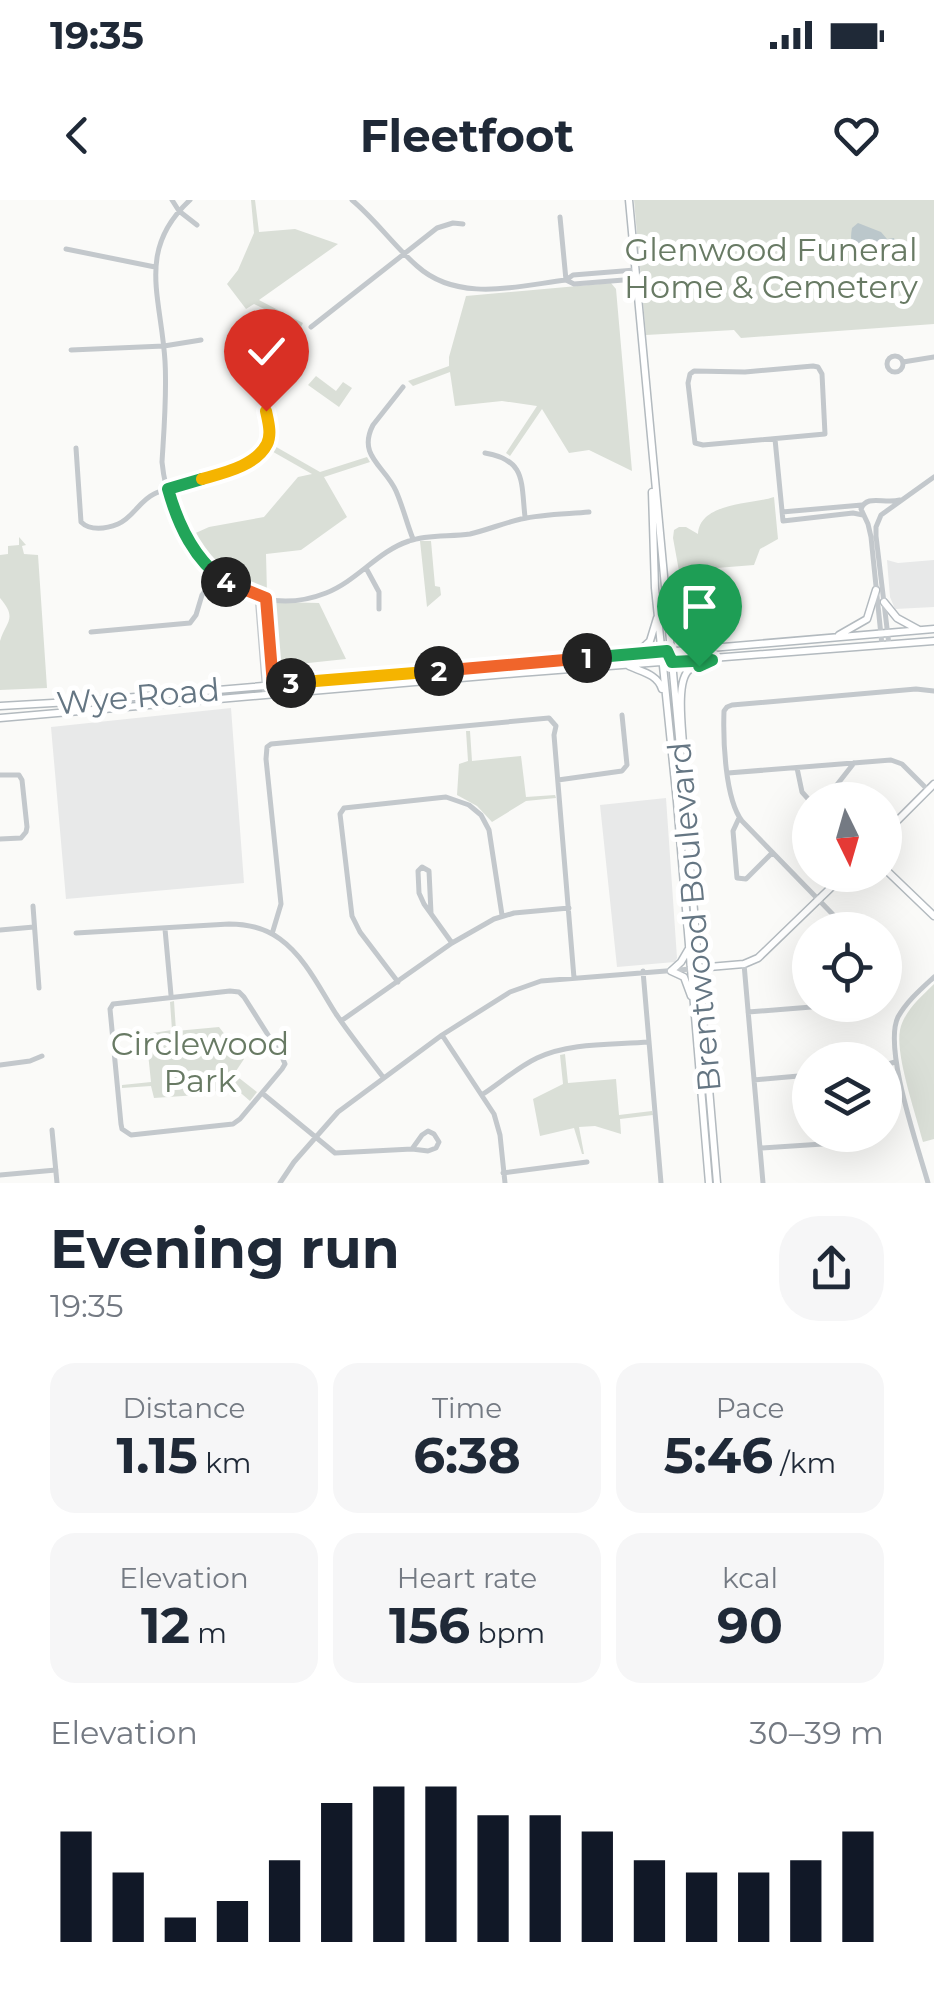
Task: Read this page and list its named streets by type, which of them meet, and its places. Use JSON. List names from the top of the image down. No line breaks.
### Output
{"streets":{"main road":["Wye Road","Brentwood Boulevard"]},"crossings":[["Wye Road","Brentwood Boulevard"]],"parks":["Glenwood Funeral Home & Cemetery","Circlewood Park"],"north":"bottom","page":{"status":"19:35","header":"Fleetfoot","pins":["4","1","2","3"],"heading":["Evening run","19:35"],"stats":[["Distance","1.15 km"],["Time","6:38"],["Pace","5:46 /km"],["Elevation","12 m"],["Heart rate","156 bpm"],["kcal","90"]],"chart":["Elevation","30–39 m"]}}
